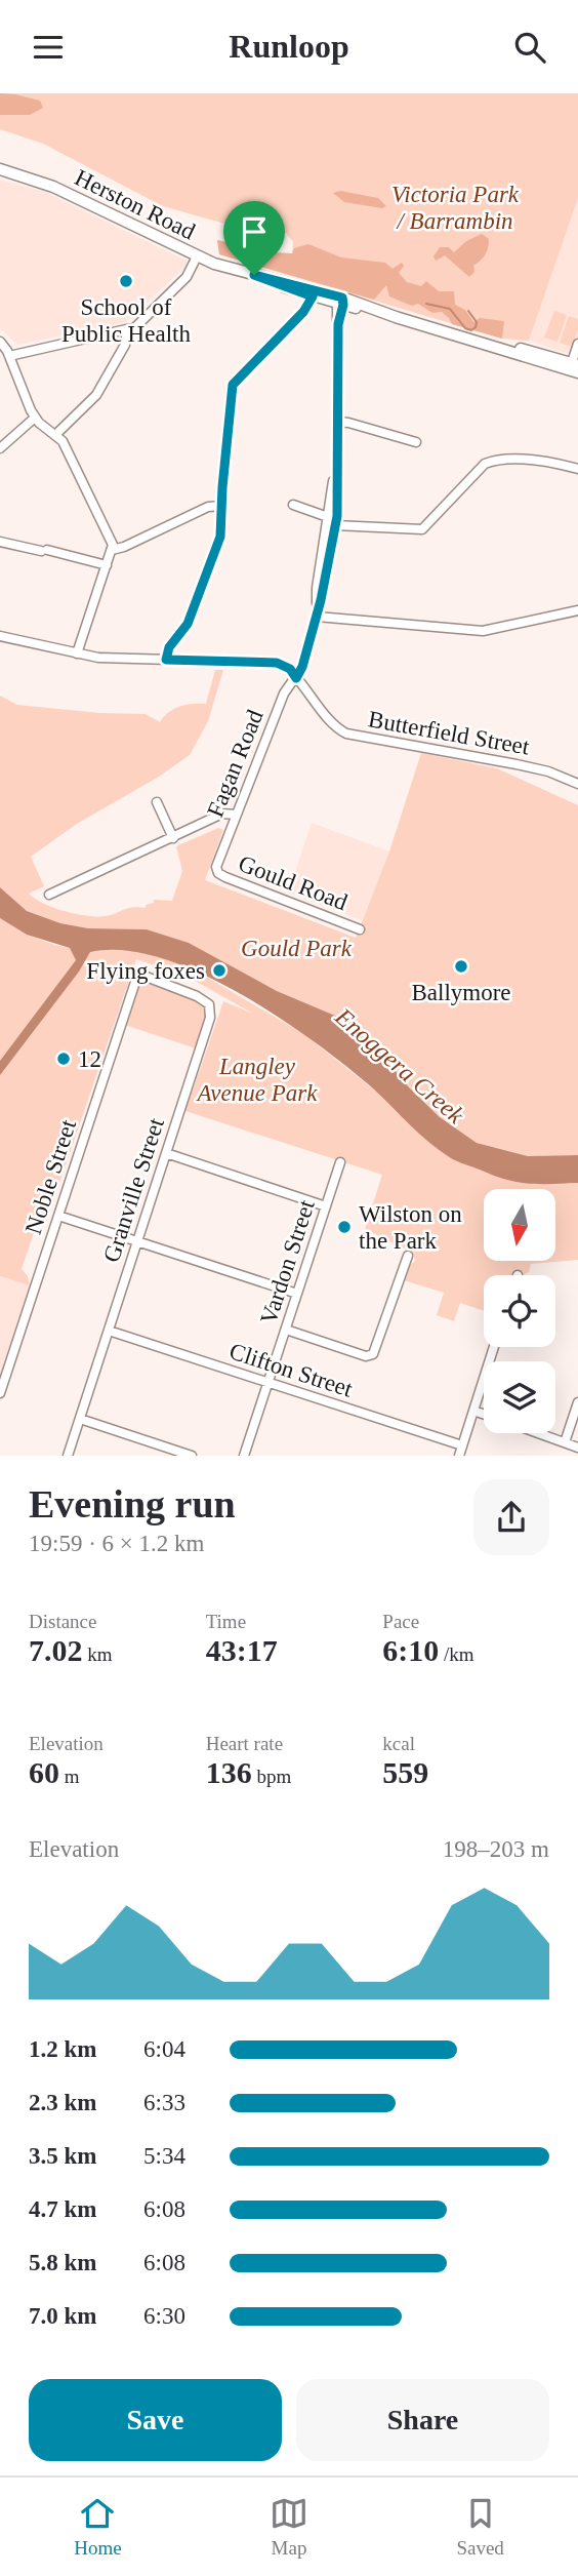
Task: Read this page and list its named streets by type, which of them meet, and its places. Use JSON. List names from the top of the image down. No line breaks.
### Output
{"streets":{"main road":["Herston Road"],"street":["Butterfield Street","Fagan Road","Gould Road","Noble Street","Granville Street","Vardon Street","Clifton Street"]},"crossings":[["Butterfield Street","Fagan Road"],["Fagan Road","Gould Road"],["Noble Street","Granville Street"],["Granville Street","Clifton Street"],["Vardon Street","Clifton Street"]],"water":["Enoggera Creek"],"parks":["Victoria Park / Barrambin","Gould Park","Langley Avenue Park"],"places":["School of Public Health","Ballymore","Flying foxes","12","Wilston on the Park"],"north":"bottom","page":{"header":"Runloop","heading":["Evening run","19:59 · 6 × 1.2 km"],"stats":[["Distance","7.02 km"],["Time","43:17"],["Pace","6:10 /km"],["Elevation","60 m"],["Heart rate","136 bpm"],["kcal","559"]],"chart":["Elevation","198–203 m"],"list":[{"name":"1.2 km","note":"6:04"},{"name":"2.3 km","note":"6:33"},{"name":"3.5 km","note":"5:34"},{"name":"4.7 km","note":"6:08"},{"name":"5.8 km","note":"6:08"},{"name":"7.0 km","note":"6:30"}],"buttons":["Save","Share"],"tabs":["Home","Map","Saved"]}}
